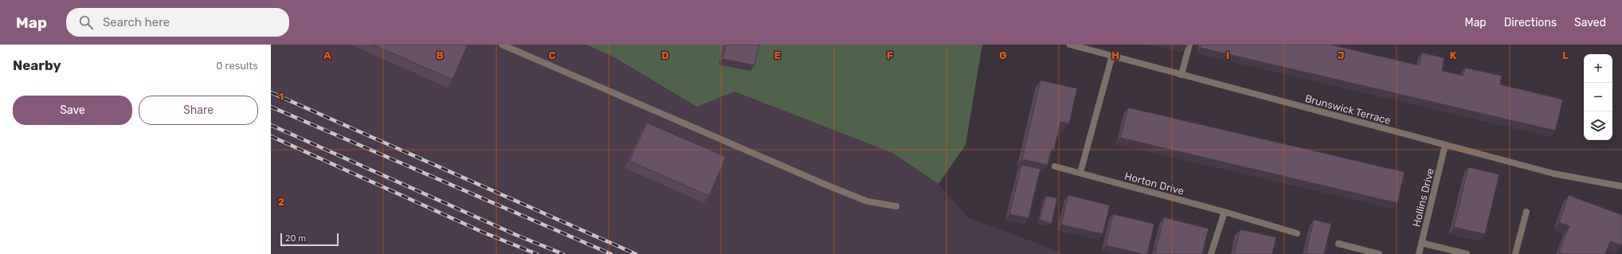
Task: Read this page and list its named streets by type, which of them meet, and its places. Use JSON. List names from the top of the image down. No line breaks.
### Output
{"streets":{"street":["Brunswick Terrace","Horton Drive","Hollins Drive"]},"crossings":[["Brunswick Terrace","Hollins Drive"]],"scale_bar":"20 m","page":{"header":"Map","search":"Search here","nav":["Map","Directions","Saved"],"heading":["Nearby","0 results"],"map_buttons":["+","−"],"buttons":["Save","Share"],"scale":"20 m"},"grid":{"columns":["A","B","C","D","E","F","G","H","I","J","K","L"],"rows":["1","2"]}}
